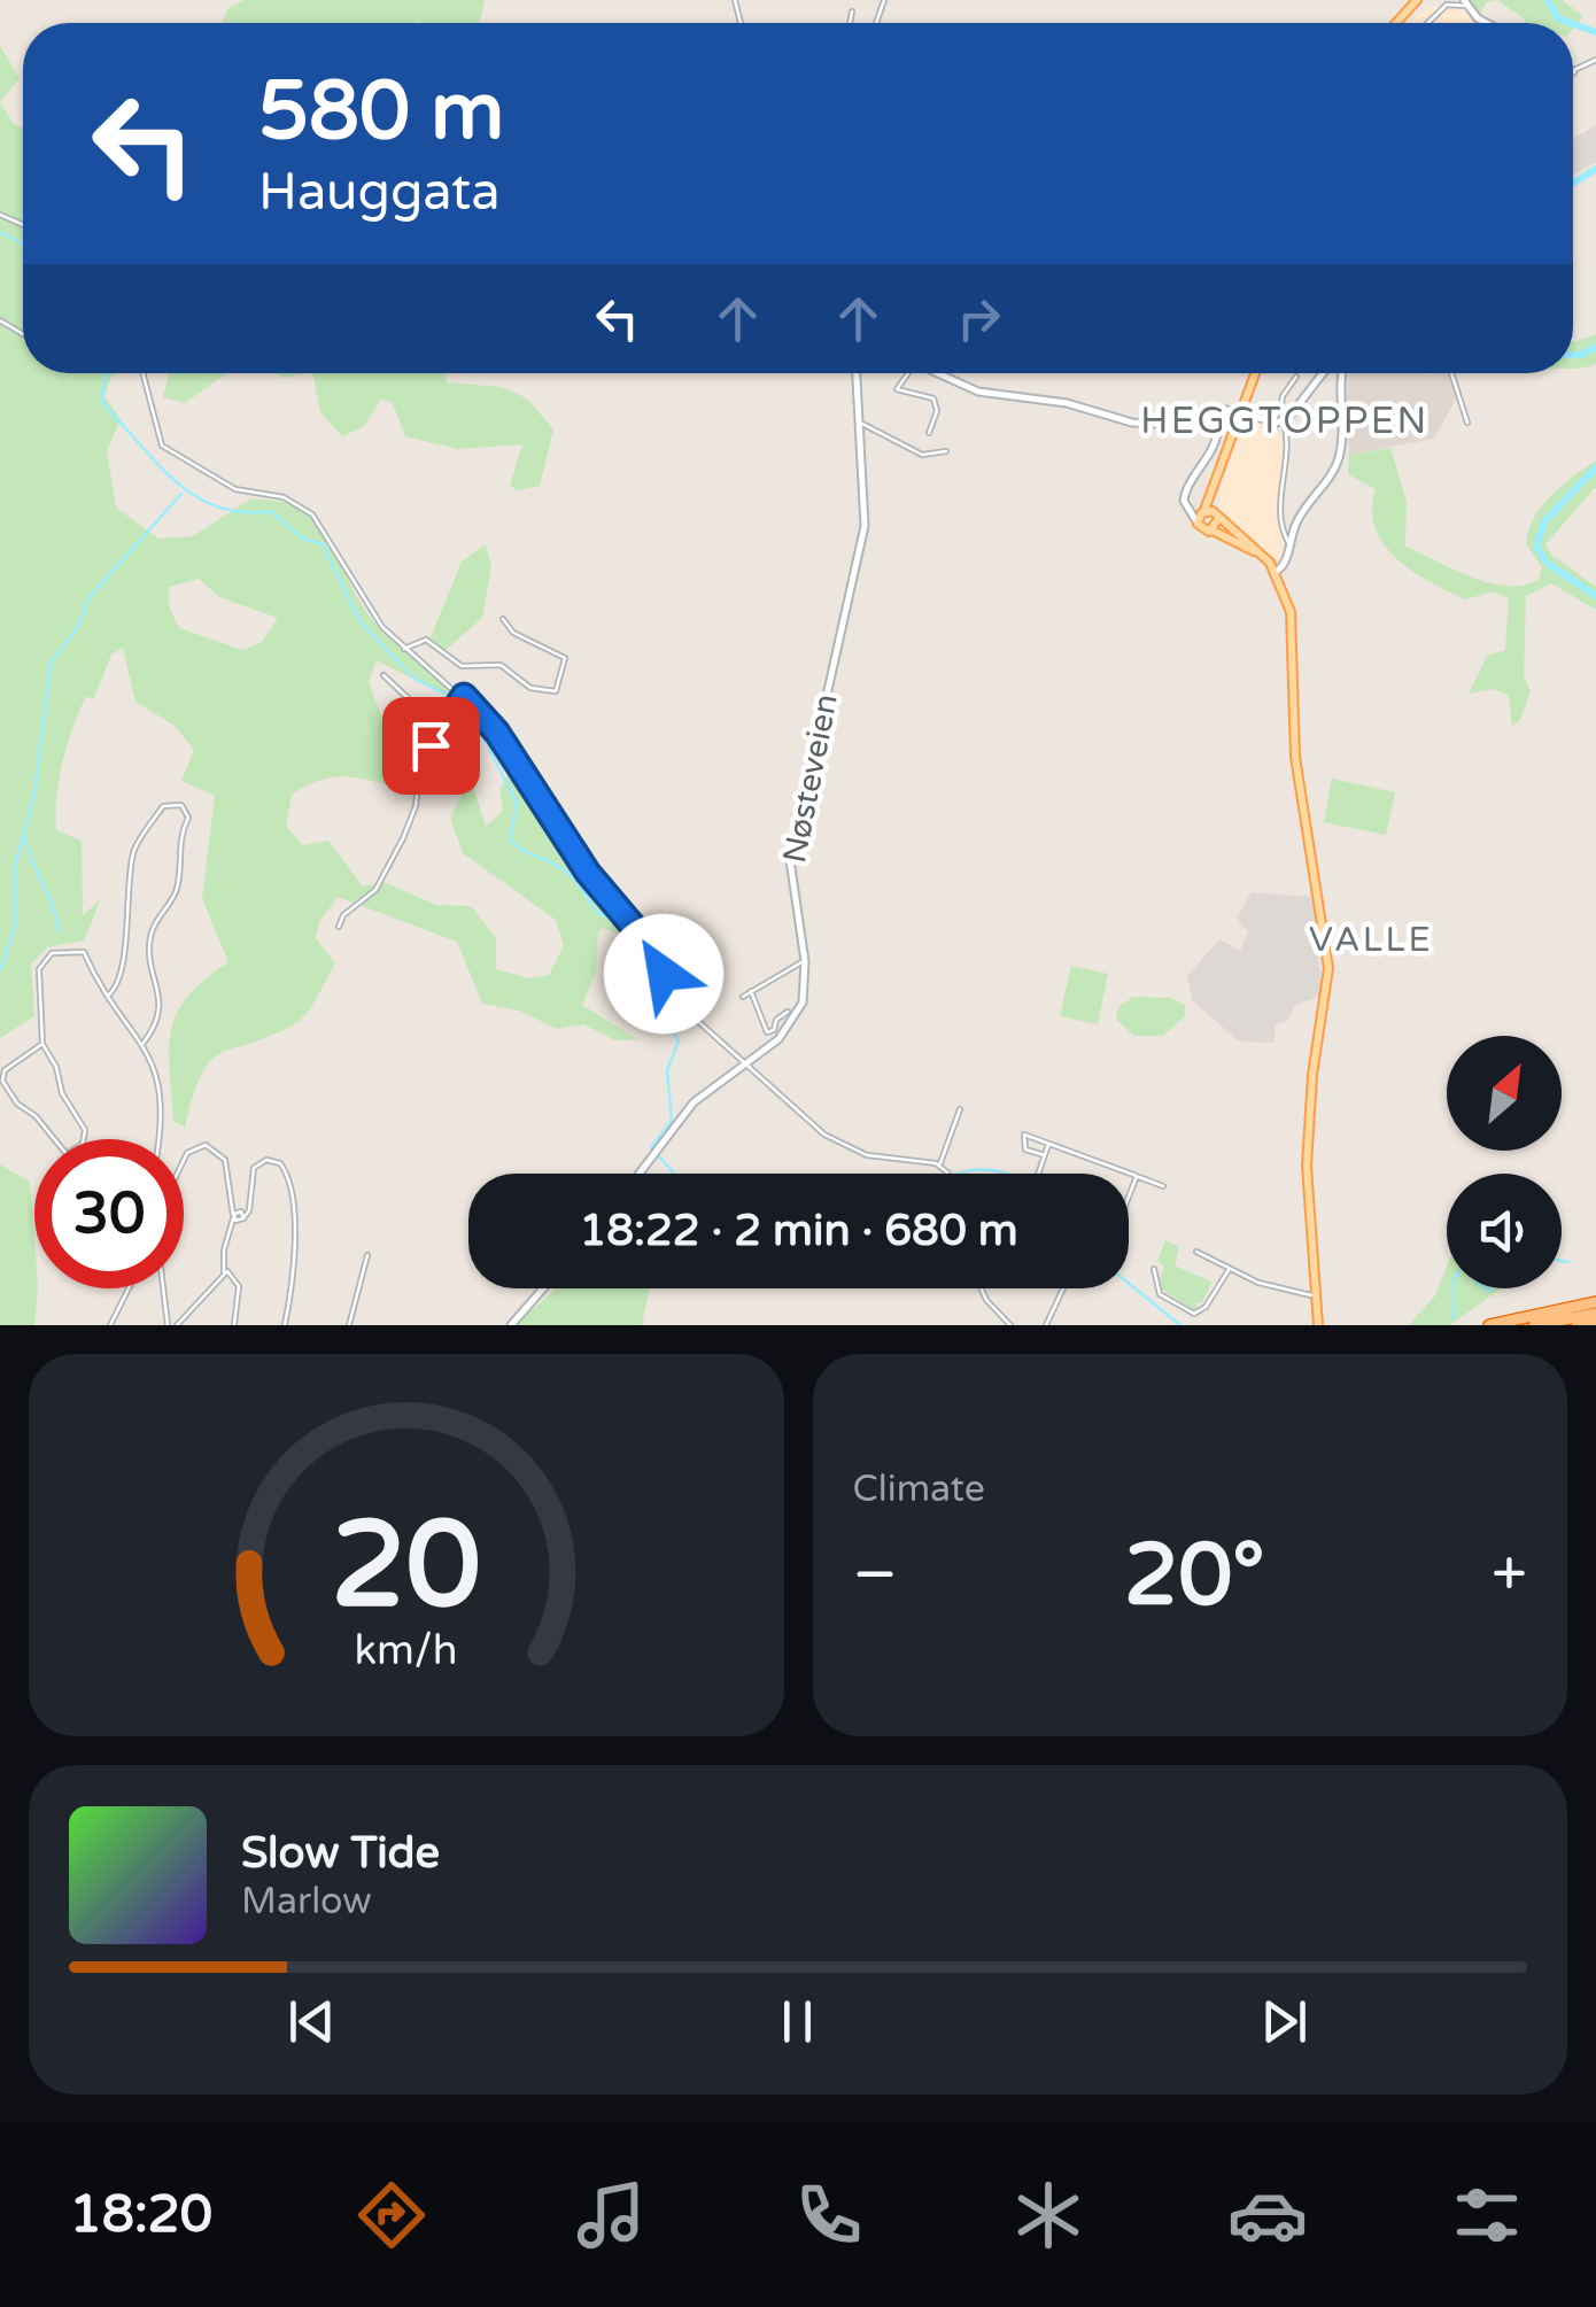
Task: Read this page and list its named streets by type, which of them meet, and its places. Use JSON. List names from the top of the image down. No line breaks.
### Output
{"streets":{"main road":["Nøsteveien"]},"districts":["HEGGTOPPEN","VALLE"],"north":"top right","page":{"turn":["580 m","Hauggata"],"limit":"30","trip":"18:22 · 2 min · 680 m","tile":"Climate","heat":["−","20°","+"],"song":["Slow Tide","Marlow"],"tabs":"18:20","gauge":["20","km/h"]}}
